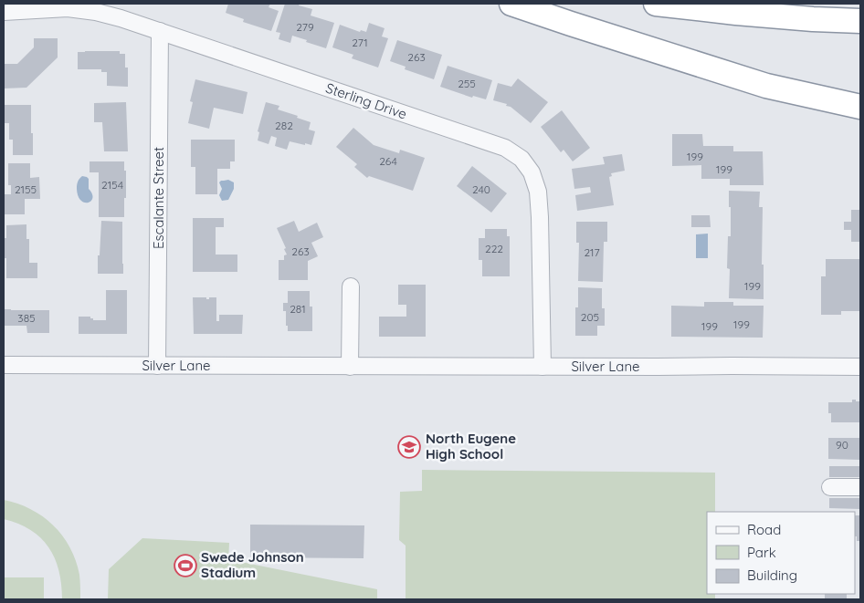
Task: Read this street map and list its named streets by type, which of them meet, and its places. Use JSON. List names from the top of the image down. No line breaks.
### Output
{"streets":{"street":["Sterling Drive","Escalante Street","Silver Lane"]},"crossings":[["Sterling Drive","Escalante Street"],["Sterling Drive","Silver Lane"],["Escalante Street","Silver Lane"]],"places":{"school or university":["North Eugene High School"],"sports":["Swede Johnson Stadium"]},"house_numbers":["279","271","263","255","282","199","264","199","2154","2155","240","222","263","217","199","281","205","385","199","199","90"],"legend":["Road","Park","Building"]}
